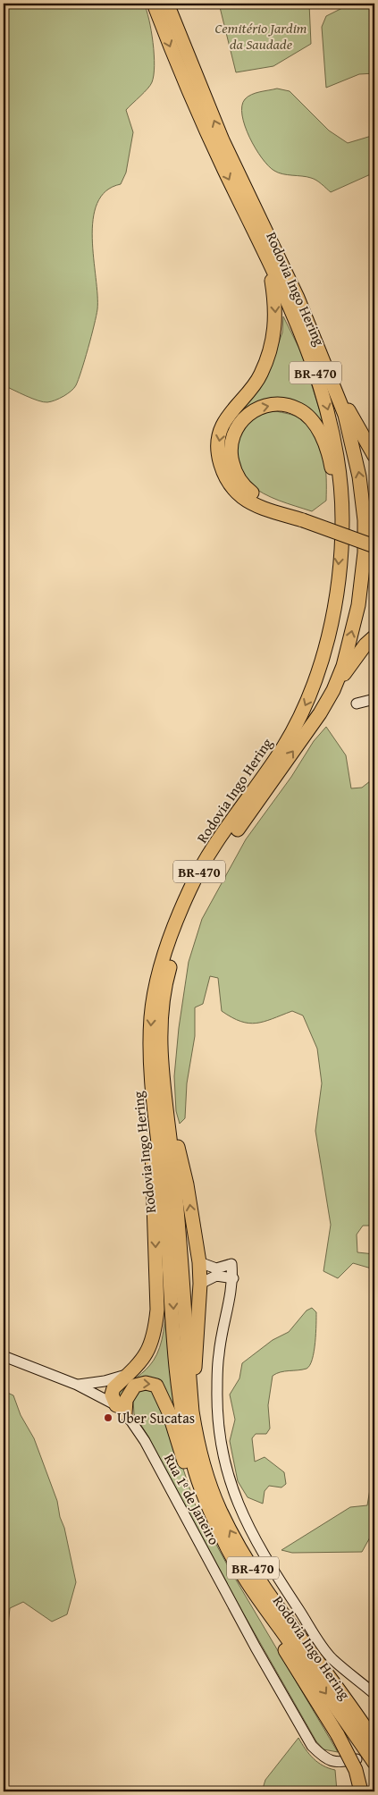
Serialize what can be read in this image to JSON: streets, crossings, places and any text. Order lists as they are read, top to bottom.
{
  "streets": {
    "highway": ["Rodovia Ingo Hering", "BR-470"],
    "street": ["Rua 1º de Janeiro"]
  },
  "parks": ["Cemitério Jardim da Saudade"],
  "places": ["Uber Sucatas"]
}
